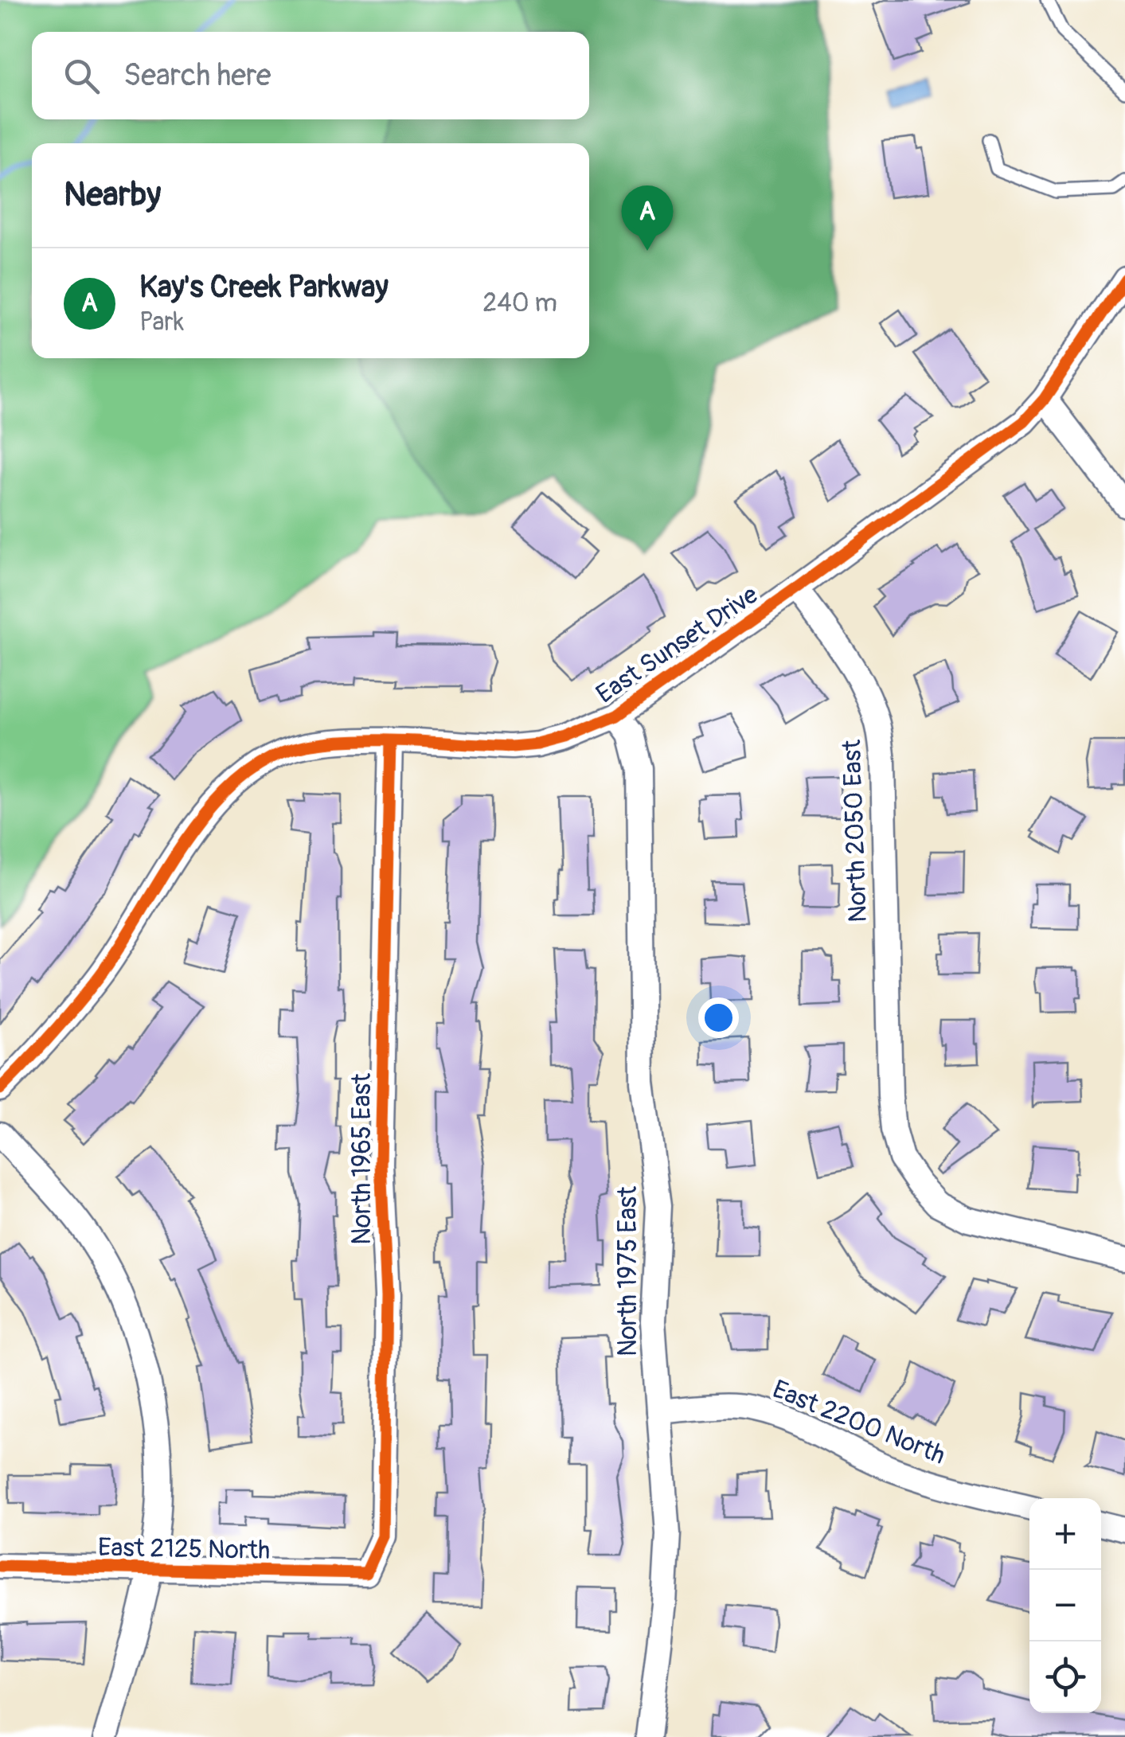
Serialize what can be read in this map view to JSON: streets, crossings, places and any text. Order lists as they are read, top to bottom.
{
  "streets": {
    "street": [
      "East Sunset Drive",
      "North 2050 East",
      "North 1965 East",
      "North 1975 East",
      "East 2200 North",
      "East 2125 North"
    ]
  },
  "crossings": [
    ["East Sunset Drive", "North 2050 East"],
    ["East Sunset Drive", "North 1965 East"],
    ["East Sunset Drive", "North 1975 East"],
    ["North 1965 East", "East 2125 North"],
    ["North 1975 East", "East 2200 North"]
  ],
  "page": {
    "search": "Search here",
    "heading": "Nearby",
    "pins": "A",
    "list": [
      {
        "mark": "A",
        "name": "Kay's Creek Parkway",
        "note": "Park",
        "value": "240 m"
      }
    ],
    "map_buttons": ["+", "−"]
  }
}
